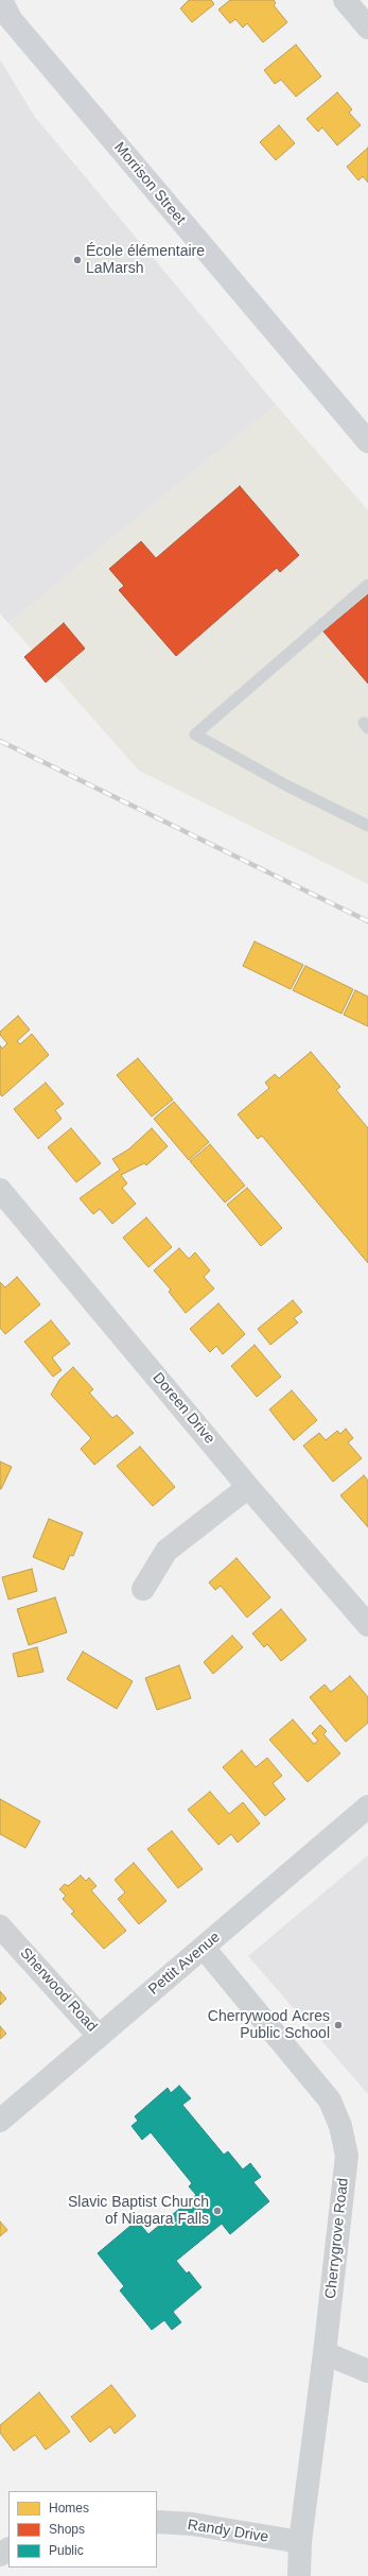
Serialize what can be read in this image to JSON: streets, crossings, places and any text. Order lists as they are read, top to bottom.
{
  "streets": {
    "street": [
      "Morrison Street",
      "Doreen Drive",
      "Pettit Avenue",
      "Sherwood Road",
      "Cherrygrove Road",
      "Randy Drive"
    ]
  },
  "crossings": [
    ["Pettit Avenue", "Sherwood Road"],
    ["Pettit Avenue", "Cherrygrove Road"],
    ["Cherrygrove Road", "Randy Drive"]
  ],
  "places": ["École élémentaire LaMarsh", "Cherrywood Acres Public School", "Slavic Baptist Church of Niagara Falls"],
  "legend": ["Homes", "Shops", "Public"]
}
